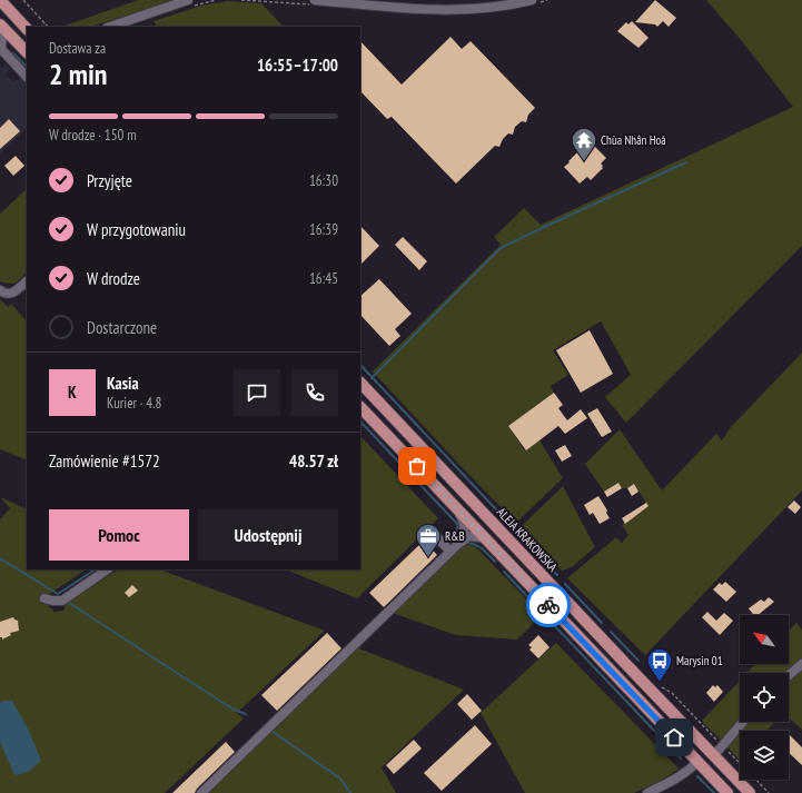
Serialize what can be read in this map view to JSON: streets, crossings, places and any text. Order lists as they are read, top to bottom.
{
  "streets": {
    "main road": ["ALEJA KRAKOWSKA"]
  },
  "places": {
    "temple": ["Chùa Nhân Hoà"],
    "office": ["R&B"],
    "bus stop": ["Marysin 01"]
  },
  "north": "top left",
  "page": {
    "heading": ["2 min", "Dostawa za", "16:55–17:00"],
    "panel": [
      "Kasia",
      "Kurier · 4.8",
      "Zamówienie #1572",
      "48.57 zł"
    ],
    "bar": "W drodze · 150 m",
    "list": [
      ["Przyjęte", "16:30"],
      ["W przygotowaniu", "16:39"],
      ["W drodze", "16:45"],
      "Dostarczone"
    ],
    "round": "K",
    "buttons": ["Pomoc", "Udostępnij"]
  }
}
